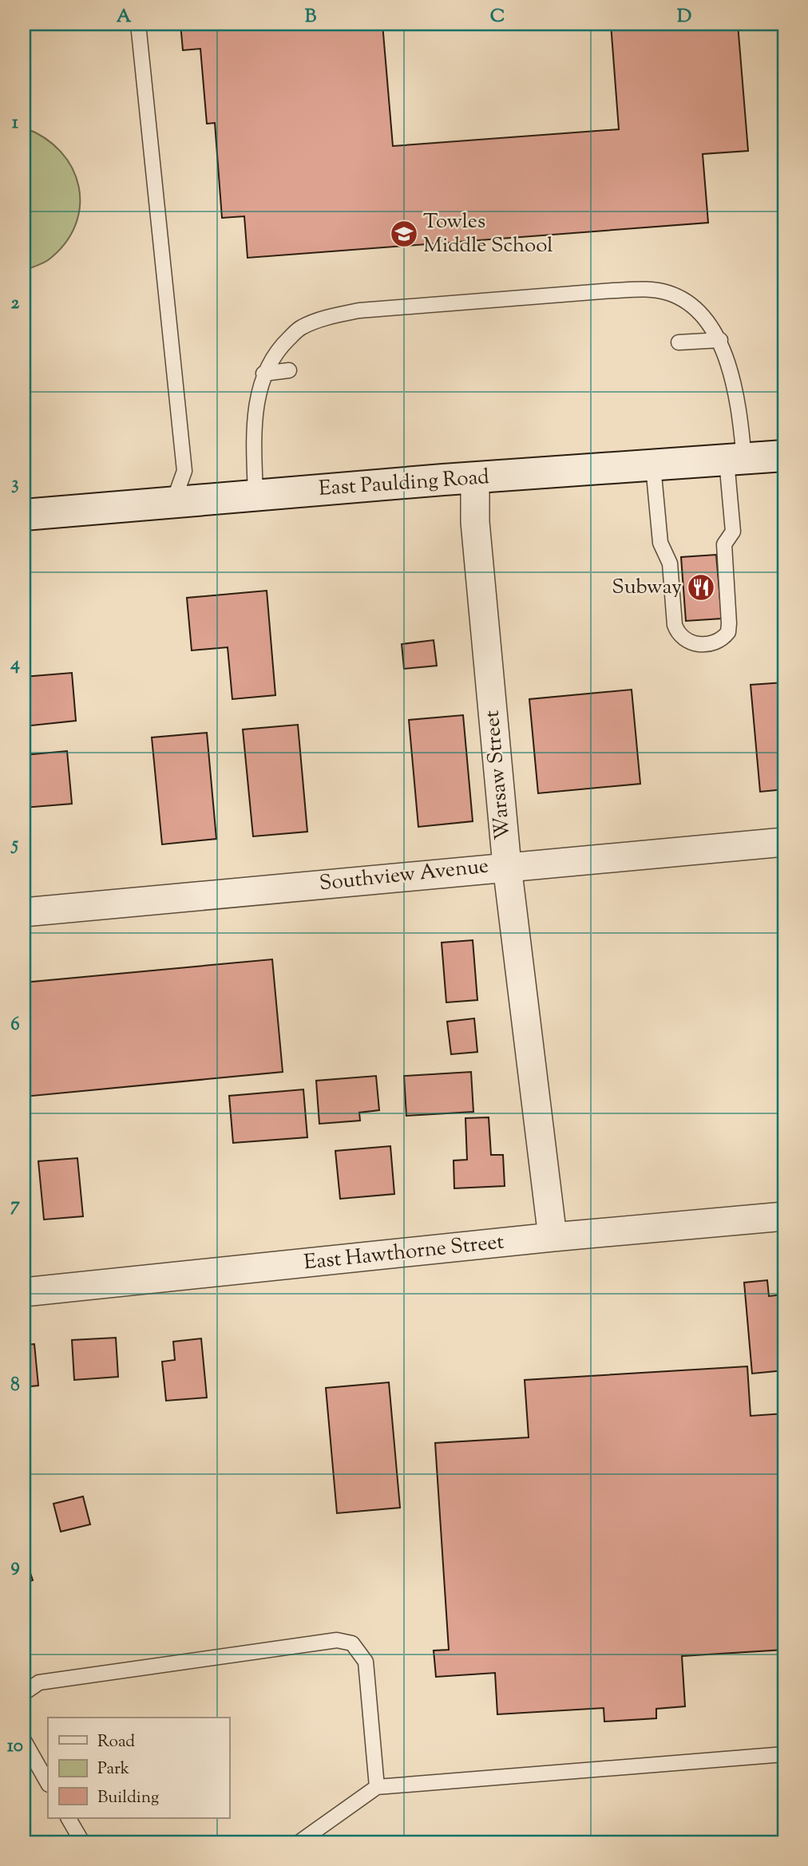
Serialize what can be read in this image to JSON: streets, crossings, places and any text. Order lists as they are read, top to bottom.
{
  "streets": {
    "main road": ["East Paulding Road"],
    "street": ["Warsaw Street", "Southview Avenue", "East Hawthorne Street"]
  },
  "crossings": [
    ["East Paulding Road", "Warsaw Street"],
    ["Warsaw Street", "Southview Avenue"],
    ["Warsaw Street", "East Hawthorne Street"]
  ],
  "places": {
    "school or university": ["Towles Middle School"],
    "restaurant": ["Subway"]
  },
  "legend": ["Road", "Park", "Building"],
  "grid": {
    "columns": [
      "A",
      "B",
      "C",
      "D"
    ],
    "rows": [
      "1",
      "2",
      "3",
      "4",
      "5",
      "6",
      "7",
      "8",
      "9",
      "10"
    ]
  }
}
